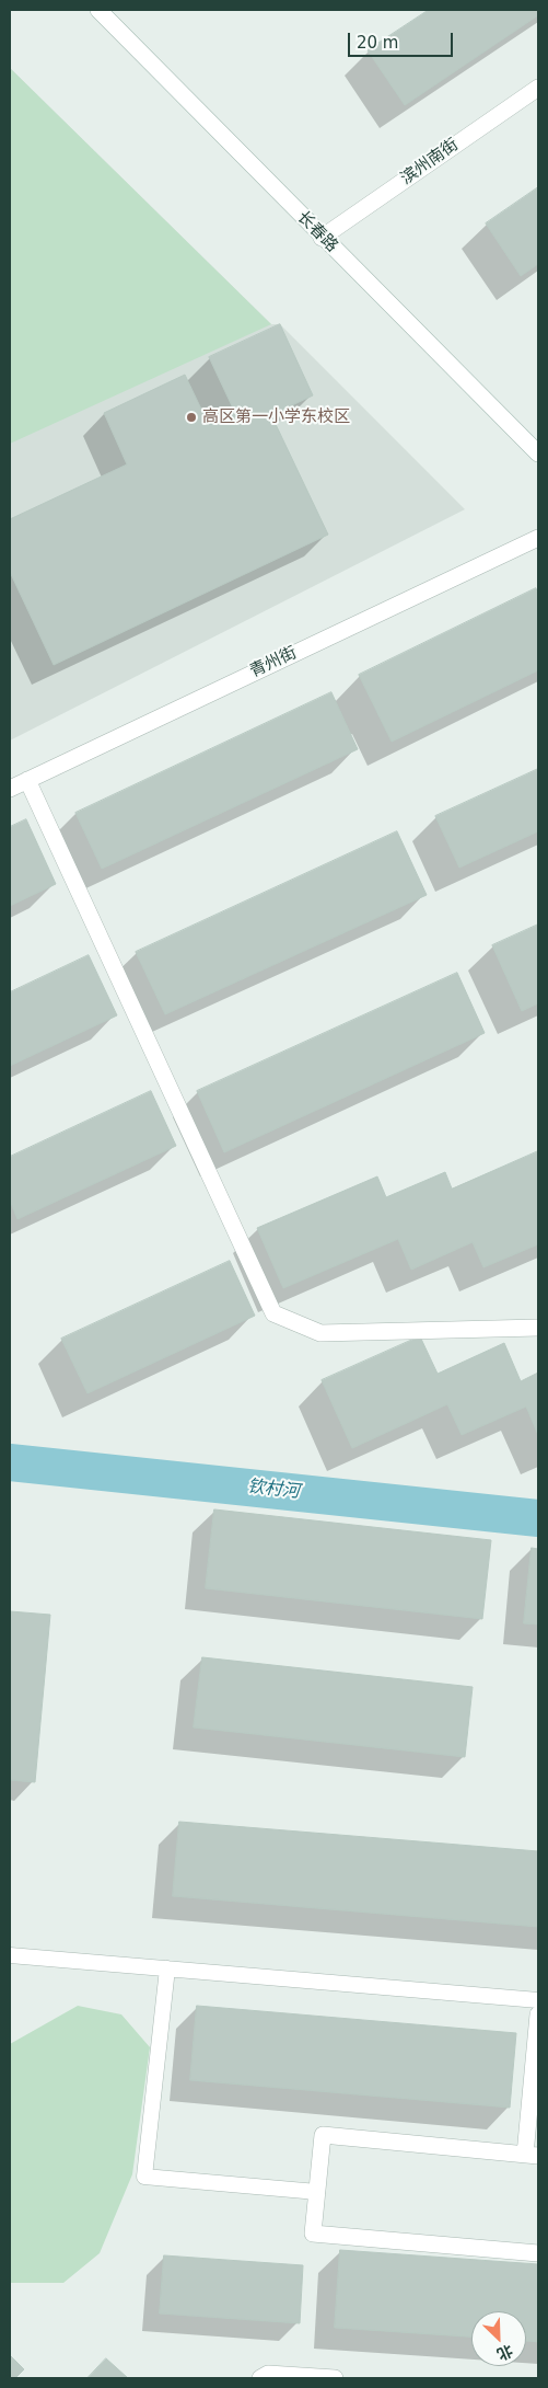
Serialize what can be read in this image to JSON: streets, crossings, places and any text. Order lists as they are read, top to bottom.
{
  "streets": {
    "street": ["滨州南街", "长春路", "青州街"]
  },
  "crossings": [
    ["滨州南街", "长春路"]
  ],
  "water": ["钦村河"],
  "places": ["高区第一小学东校区"],
  "scale_bar": "20 m",
  "north": "bottom right"
}
